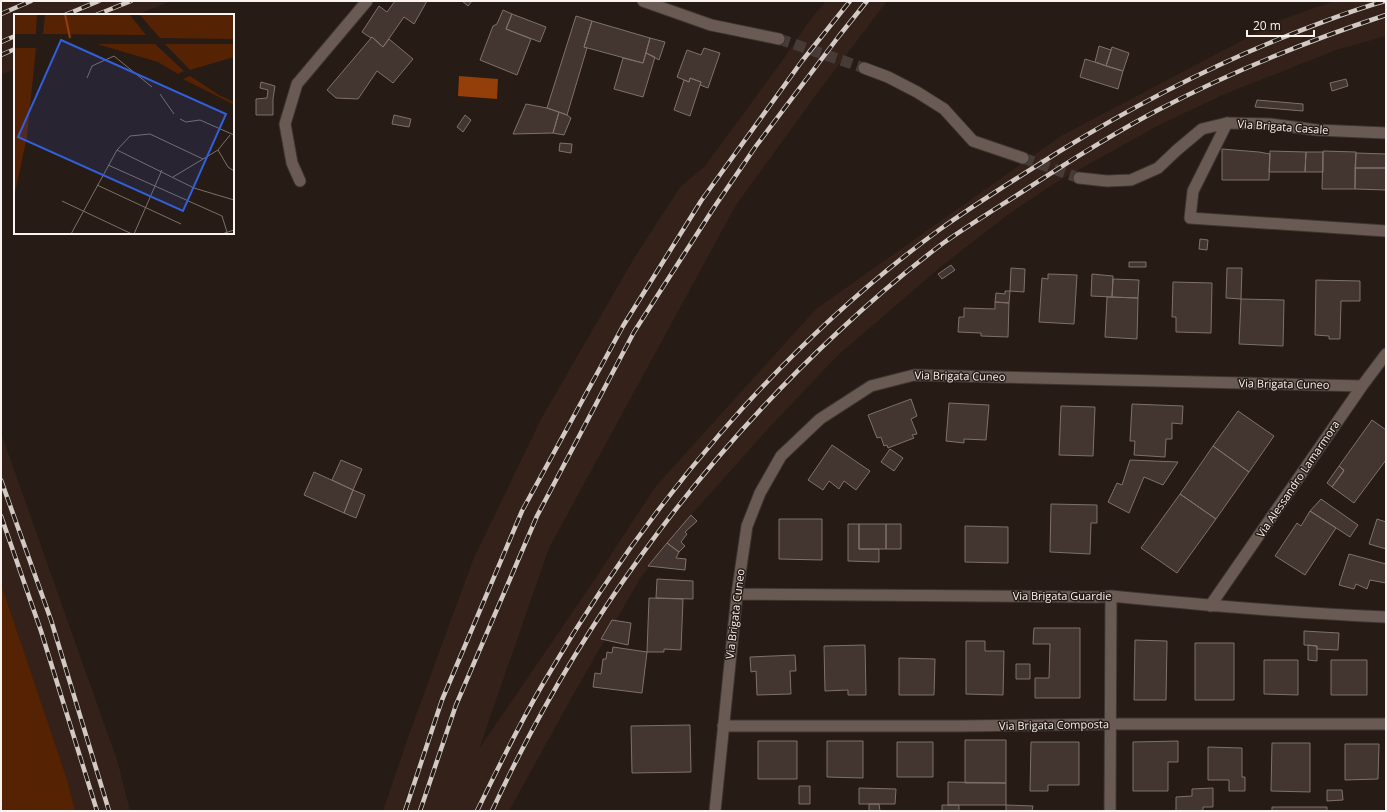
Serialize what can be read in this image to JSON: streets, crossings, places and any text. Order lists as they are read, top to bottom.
{
  "streets": {
    "street": [
      "Via Brigata Casale",
      "Via Brigata Cuneo",
      "Via Alessandro Lamarmora",
      "Via Brigata Guardie",
      "Via Brigata Composta"
    ]
  },
  "crossings": [
    ["Via Brigata Cuneo", "Via Alessandro Lamarmora"],
    ["Via Brigata Cuneo", "Via Brigata Guardie"],
    ["Via Brigata Cuneo", "Via Brigata Composta"],
    ["Via Alessandro Lamarmora", "Via Brigata Guardie"]
  ],
  "scale_bar": "20 m"
}
